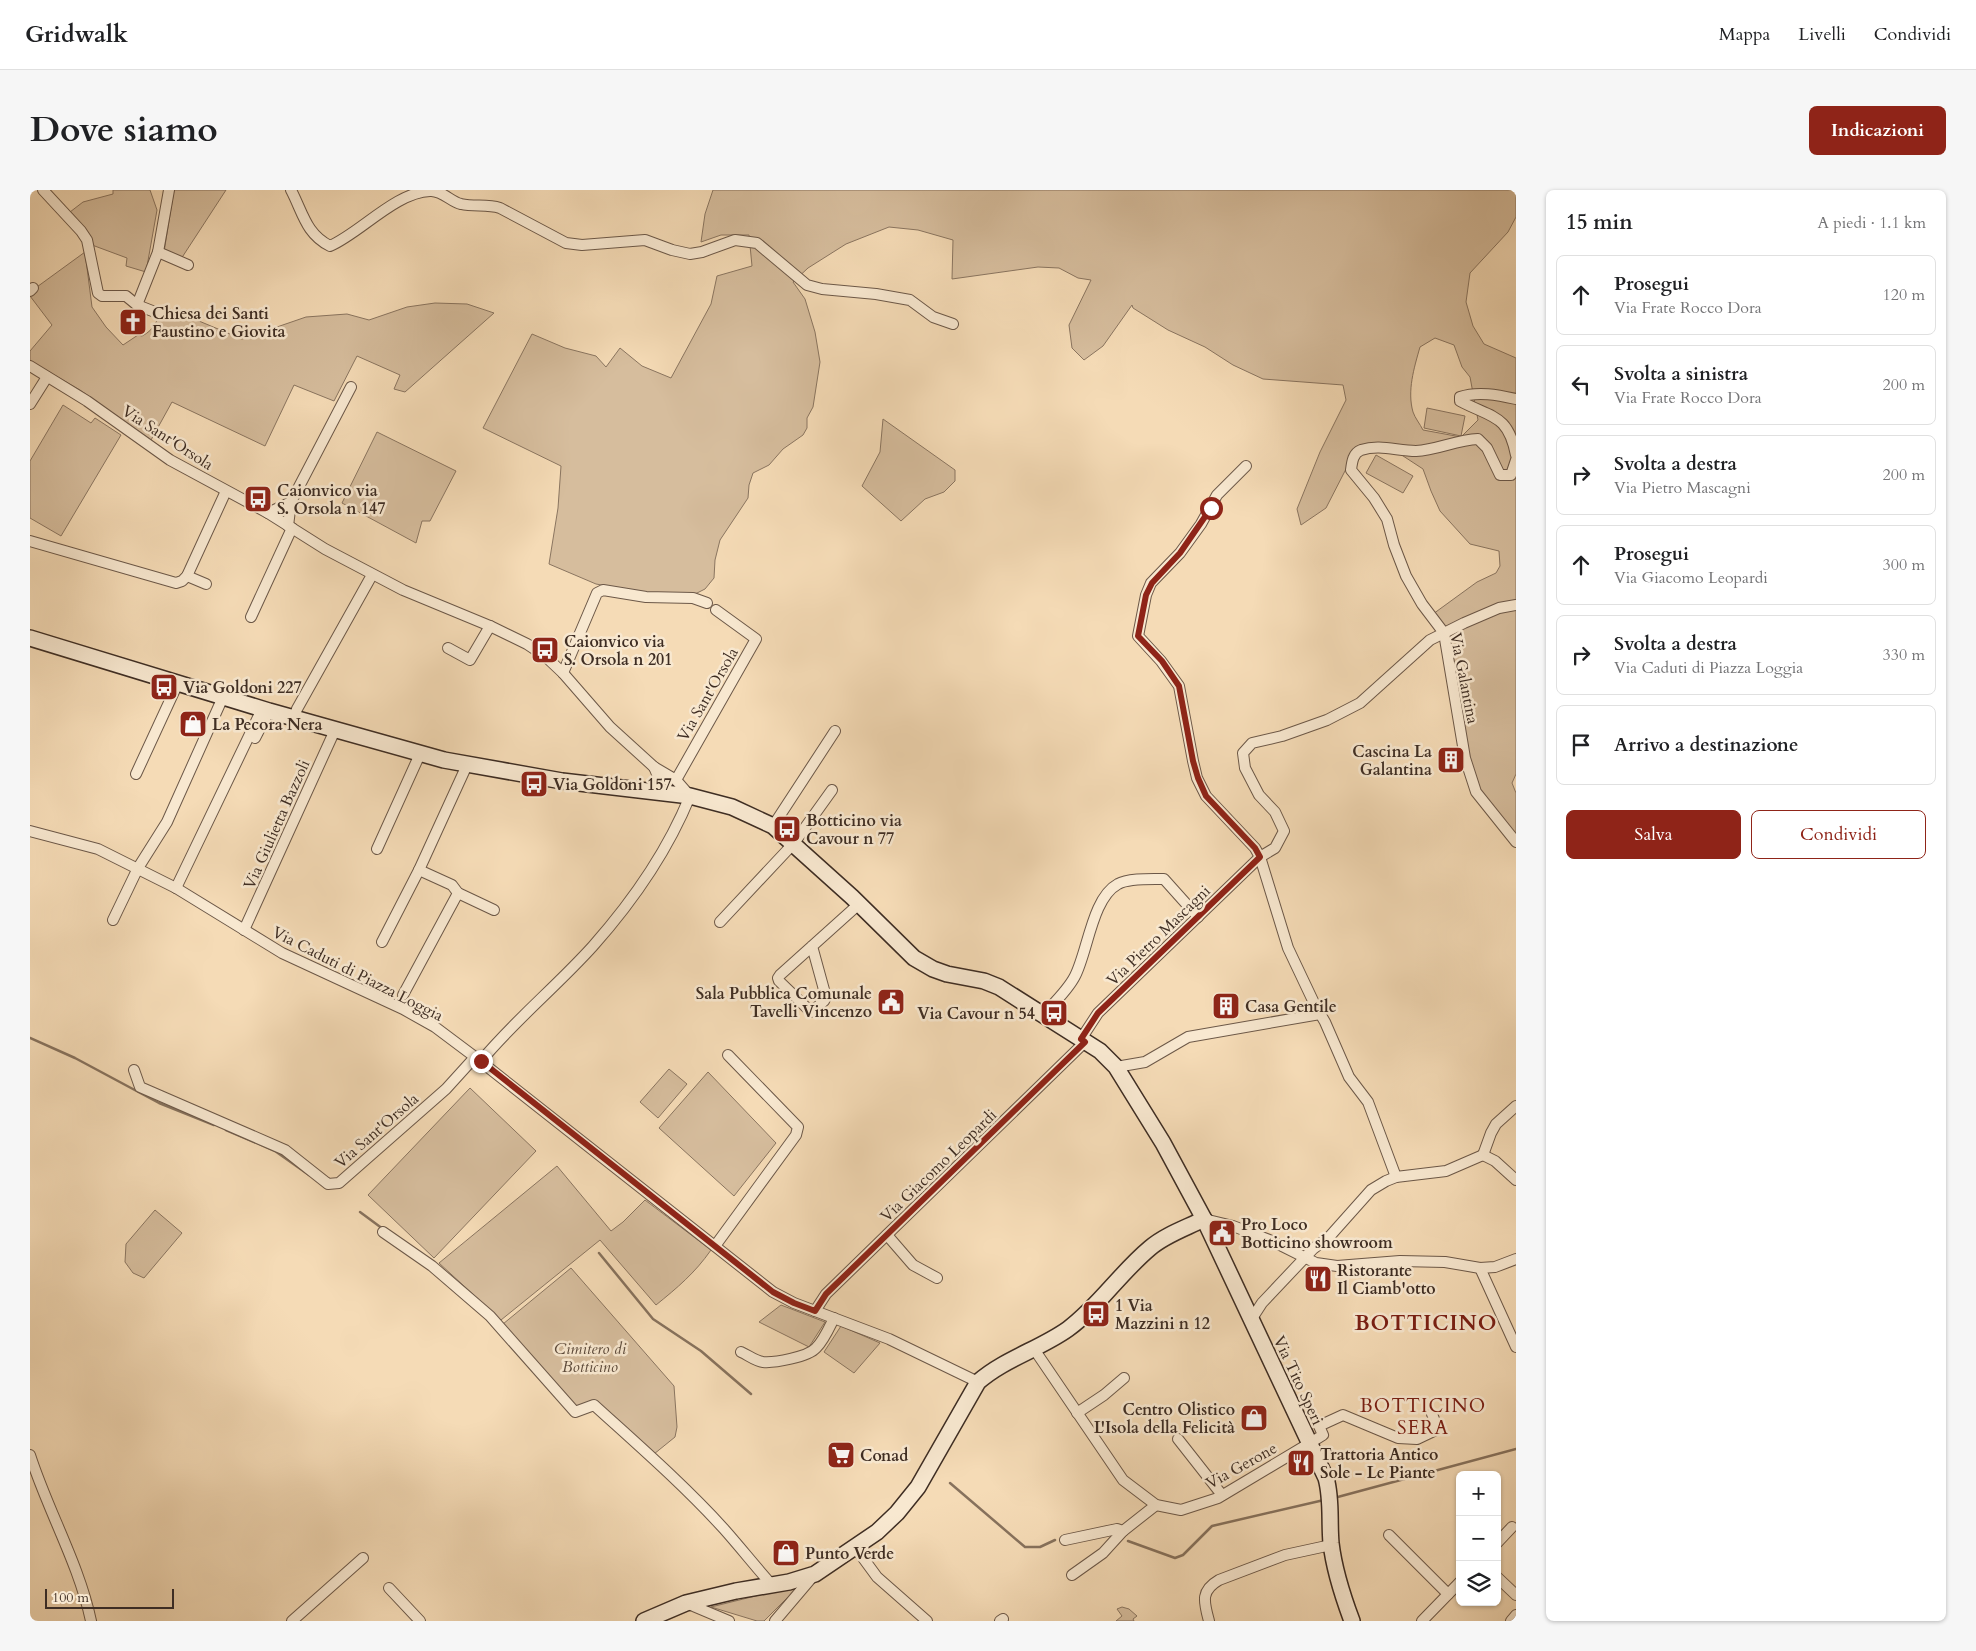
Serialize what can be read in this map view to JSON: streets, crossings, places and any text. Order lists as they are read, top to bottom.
{
  "streets": {
    "street": [
      "Via Sant'Orsola",
      "Via Galantina",
      "Via Giulietta Bazzoli",
      "Via Pietro Mascagni",
      "Via Caduti di Piazza Loggia",
      "Via Giacomo Leopardi",
      "Via Tito Speri",
      "Via Gerone"
    ]
  },
  "crossings": [
    ["Via Sant'Orsola", "Via Caduti di Piazza Loggia"],
    ["Via Sant'Orsola", "Via Tito Speri"],
    ["Via Galantina", "Via Pietro Mascagni"],
    ["Via Giulietta Bazzoli", "Via Caduti di Piazza Loggia"],
    ["Via Giulietta Bazzoli", "Via Tito Speri"],
    ["Via Pietro Mascagni", "Via Giacomo Leopardi"],
    ["Via Pietro Mascagni", "Via Tito Speri"],
    ["Via Caduti di Piazza Loggia", "Via Giacomo Leopardi"],
    ["Via Giacomo Leopardi", "Via Tito Speri"],
    ["Via Tito Speri", "Via Gerone"]
  ],
  "districts": ["BOTTICINO", "BOTTICINO SERA"],
  "parks": ["Cimitero di Botticino"],
  "places": {
    "church": ["Chiesa dei Santi Faustino e Giovita"],
    "bus stop": [
      "Caionvico via S. Orsola n 147",
      "Caionvico via S. Orsola n 201",
      "Via Goldoni 227",
      "Via Goldoni 157",
      "Botticino via Cavour n 77",
      "Via Cavour n 54",
      "1 Via Mazzini n 12"
    ],
    "shop": ["La Pecora Nera", "Centro Olistico L'Isola della Felicità", "Punto Verde"],
    "building": ["Cascina La Galantina", "Casa Gentile"],
    "public building": ["Sala Pubblica Comunale Tavelli Vincenzo", "Pro Loco Botticino showroom"],
    "restaurant": ["Ristorante Il Ciamb'otto", "Trattoria Antico Sole - Le Piante"],
    "supermarket": ["Conad"]
  },
  "scale_bar": "100 m",
  "page": {
    "header": "Gridwalk",
    "nav": ["Mappa", "Livelli", "Condividi"],
    "title": "Dove siamo",
    "buttons": [
      "Indicazioni",
      ["Salva", "Condividi"]
    ],
    "heading": ["15 min", "A piedi · 1.1 km"],
    "list": [
      ["Prosegui", "Via Frate Rocco Dora", "120 m"],
      ["Svolta a sinistra", "Via Frate Rocco Dora", "200 m"],
      ["Svolta a destra", "Via Pietro Mascagni", "200 m"],
      ["Prosegui", "Via Giacomo Leopardi", "300 m"],
      ["Svolta a destra", "Via Caduti di Piazza Loggia", "330 m"],
      "Arrivo a destinazione"
    ],
    "map_buttons": ["+", "−"],
    "scale": "100 m"
  }
}
